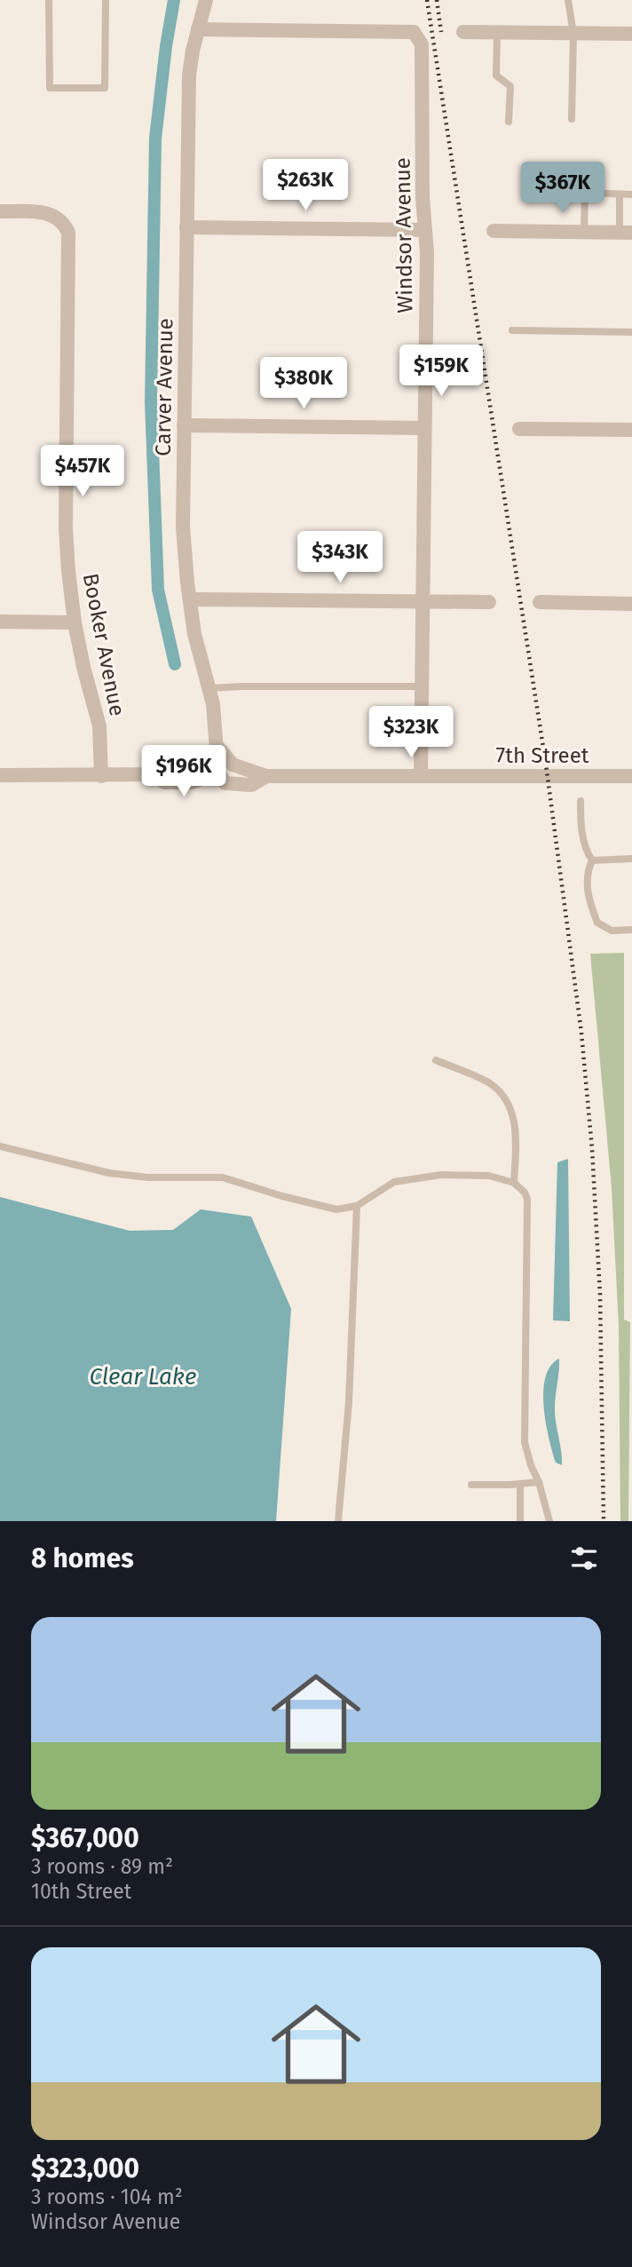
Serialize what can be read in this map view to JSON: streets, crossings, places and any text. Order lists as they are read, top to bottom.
{
  "streets": {
    "street": [
      "Windsor Avenue",
      "Carver Avenue",
      "Booker Avenue",
      "7th Street"
    ]
  },
  "crossings": [
    ["Windsor Avenue", "Carver Avenue"],
    ["Windsor Avenue", "7th Street"],
    ["Carver Avenue", "7th Street"]
  ],
  "water": ["Clear Lake"],
  "page": {
    "price": [
      "$263K",
      "$367K",
      "$159K",
      "$380K",
      "$457K",
      "$343K",
      "$323K",
      "$196K"
    ],
    "heading": "8 homes",
    "list": [
      {
        "name": "$367,000",
        "note": "3 rooms · 89 m² · 10th Street"
      },
      {
        "name": "$323,000",
        "note": "3 rooms · 104 m² · Windsor Avenue"
      }
    ]
  }
}
